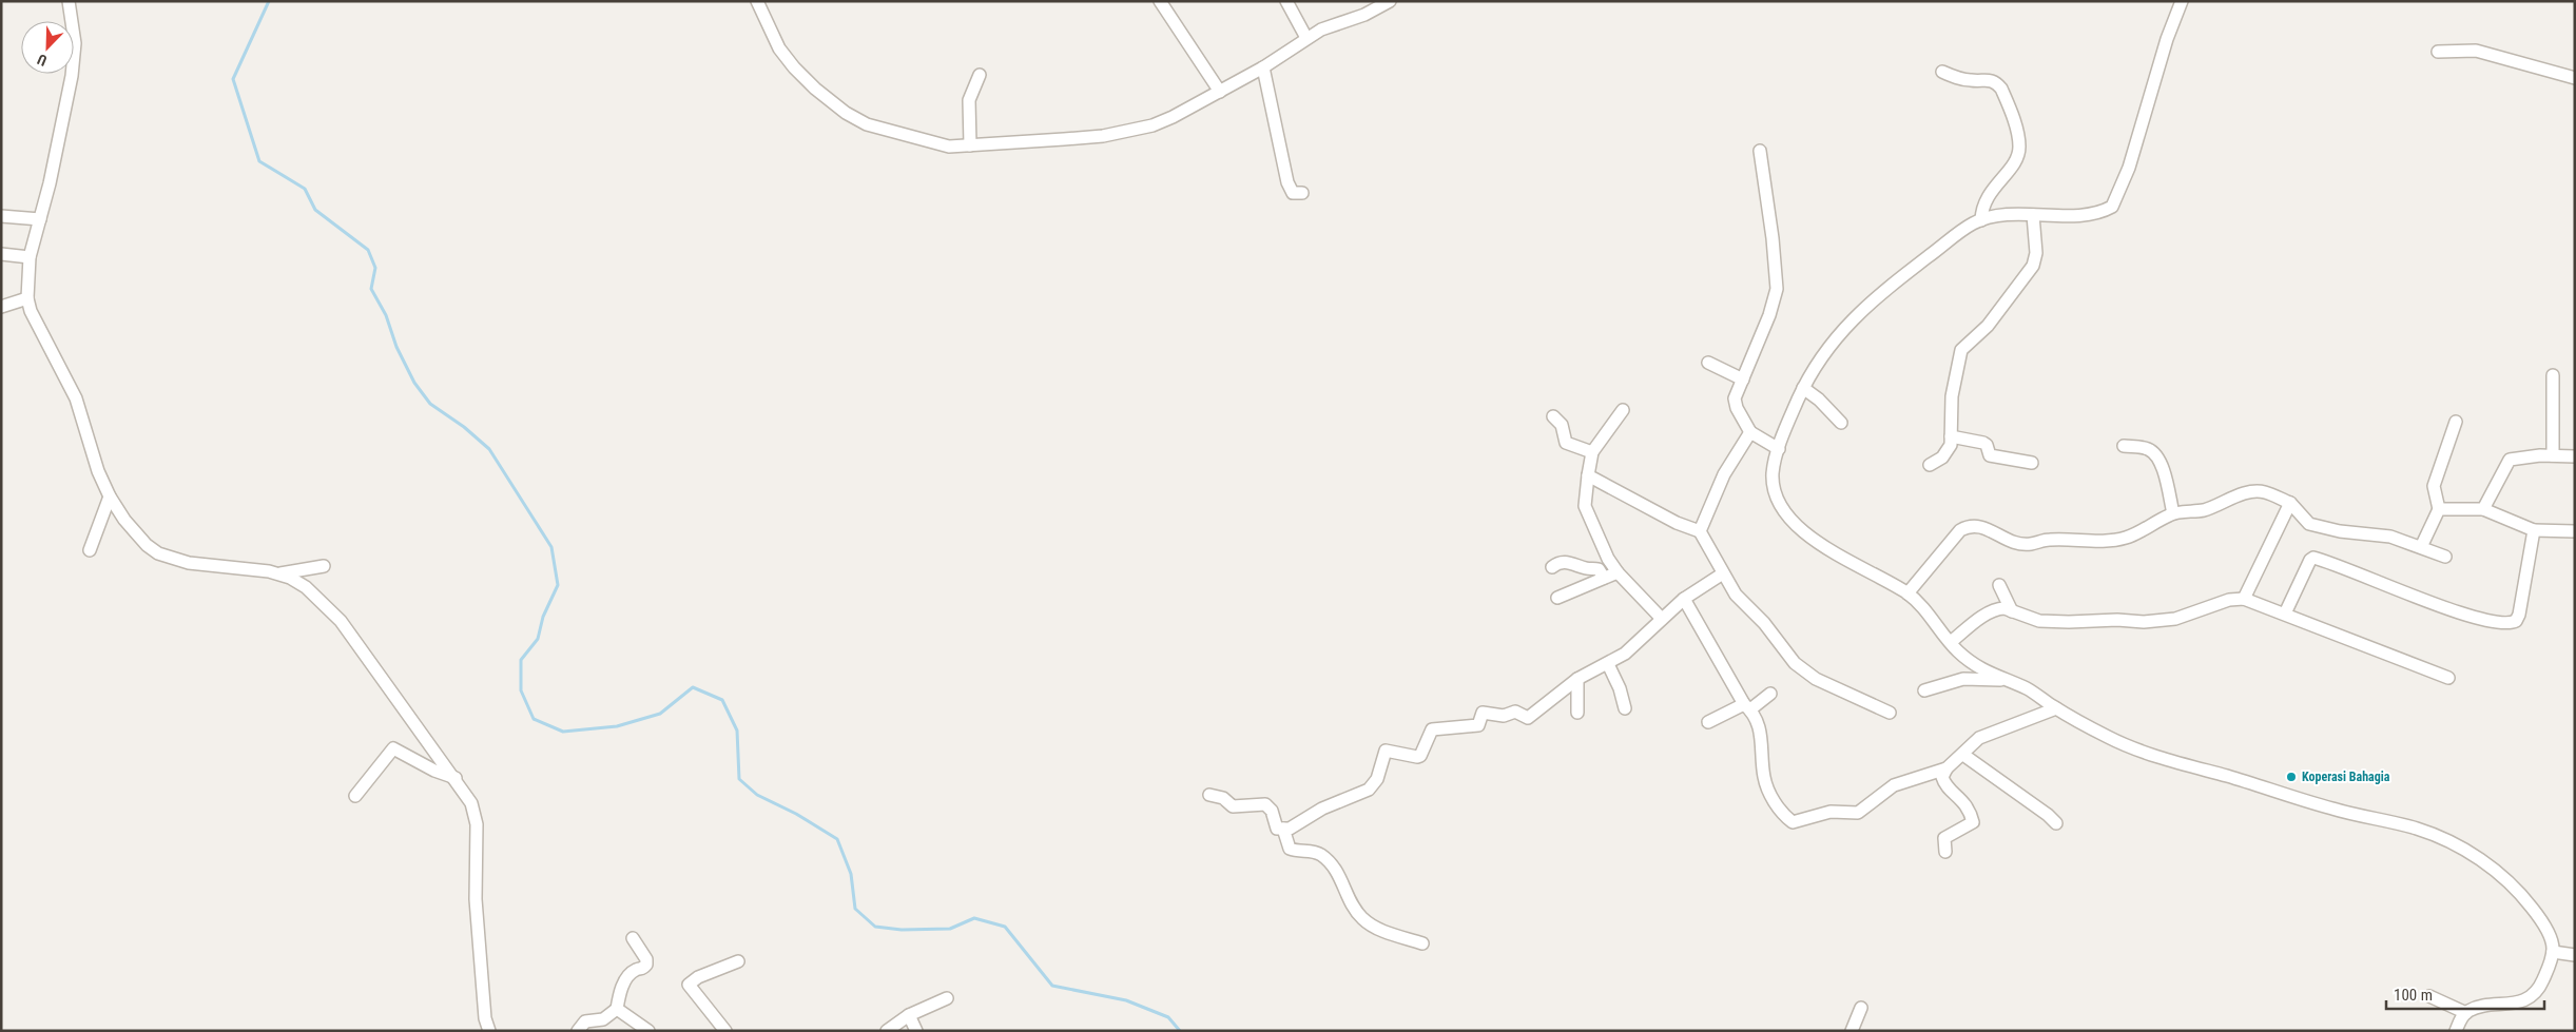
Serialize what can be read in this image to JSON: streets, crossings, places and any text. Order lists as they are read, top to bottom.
{
  "places": ["Koperasi Bahagia"],
  "scale_bar": "100 m",
  "north": "bottom left"
}
